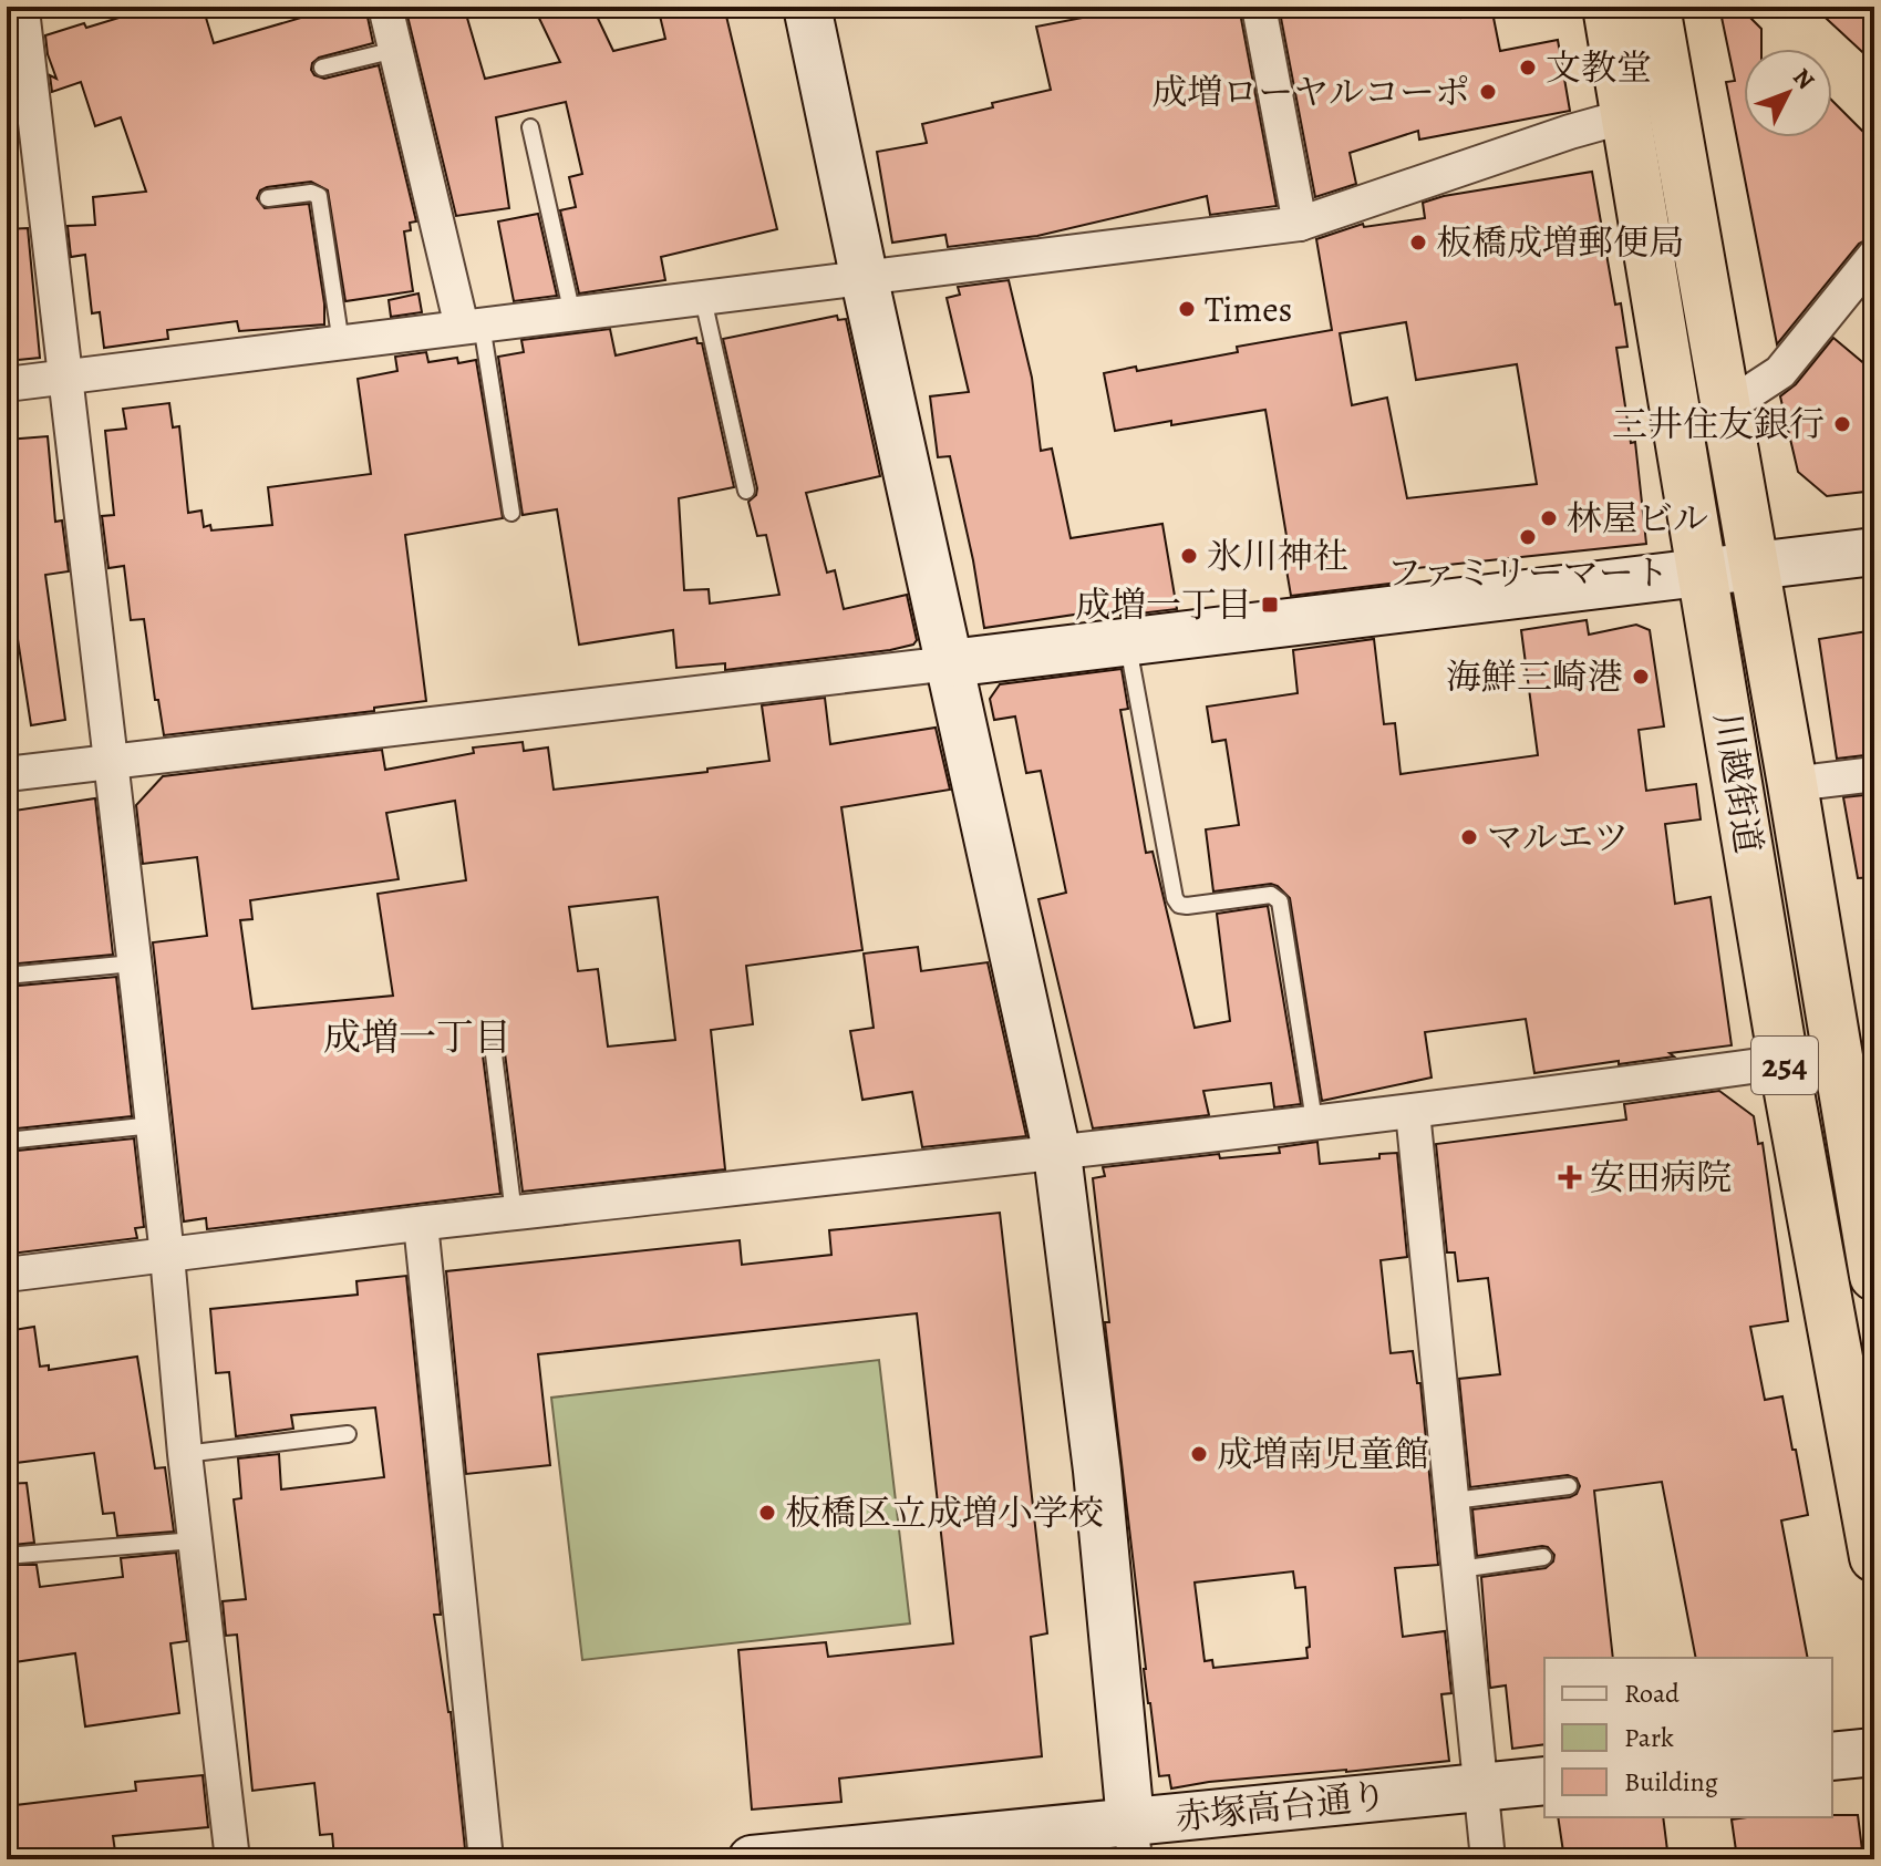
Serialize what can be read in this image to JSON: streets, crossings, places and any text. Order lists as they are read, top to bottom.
{
  "streets": {
    "highway": ["川越街道", "254"],
    "street": ["赤塚高台通り"]
  },
  "districts": ["成増一丁目"],
  "places": {
    "other": [
      "文教堂",
      "成増ローヤルコーポ",
      "板橋成増郵便局",
      "Times",
      "三井住友銀行",
      "林屋ビル",
      "ファミリーマート",
      "氷川神社",
      "海鮮三崎港",
      "マルエツ",
      "成増南児童館",
      "板橋区立成増小学校"
    ],
    "transit": ["成増一丁目"],
    "health": ["安田病院"]
  },
  "legend": ["Road", "Park", "Building"],
  "north": "top right"
}
